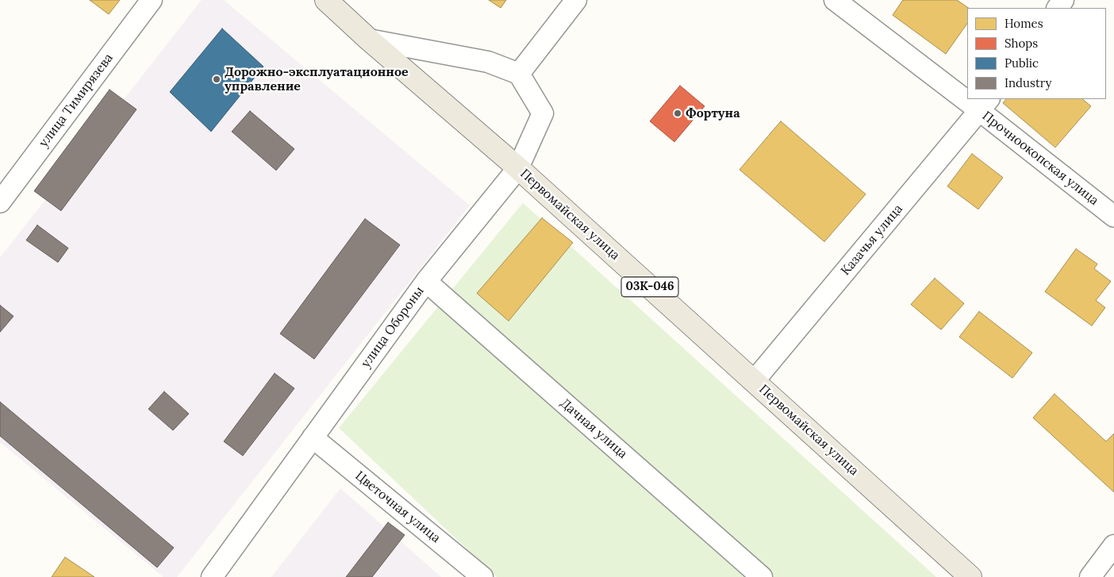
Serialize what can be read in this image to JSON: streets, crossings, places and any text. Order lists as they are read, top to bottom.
{
  "streets": {
    "main road": ["Первомайская улица", "03К-046"],
    "street": [
      "улица Тимирязева",
      "Прочноокопская улица",
      "Казачья улица",
      "улица Обороны",
      "Дачная улица",
      "Цветочная улица"
    ]
  },
  "crossings": [
    ["Прочноокопская улица", "Казачья улица"],
    ["Первомайская улица", "Казачья улица"],
    ["Первомайская улица", "улица Обороны"],
    ["улица Обороны", "Дачная улица"],
    ["улица Обороны", "Цветочная улица"]
  ],
  "places": ["Дорожно-эксплуатационное управление", "Фортуна"],
  "legend": [
    "Homes",
    "Shops",
    "Public",
    "Industry"
  ]
}
